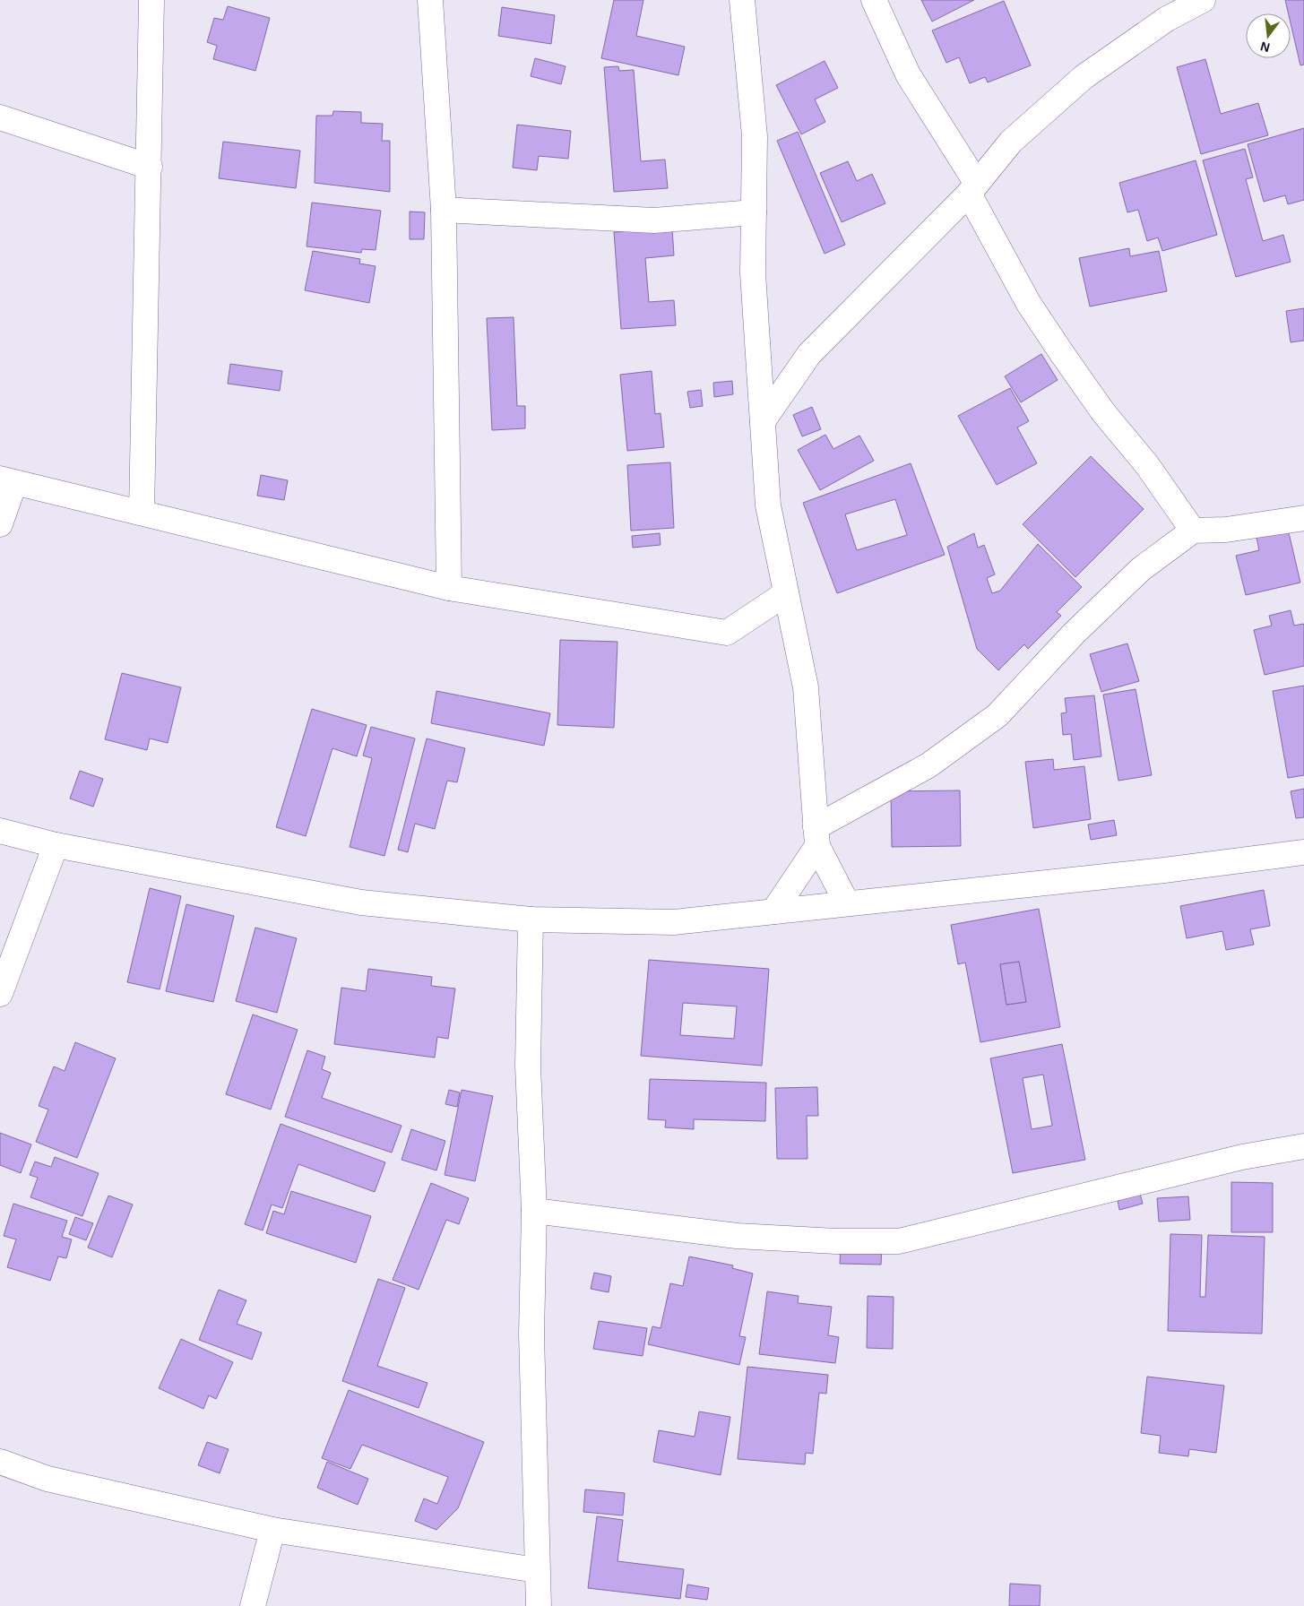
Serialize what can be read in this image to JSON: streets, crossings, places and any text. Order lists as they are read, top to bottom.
{
  "north": "bottom"
}
